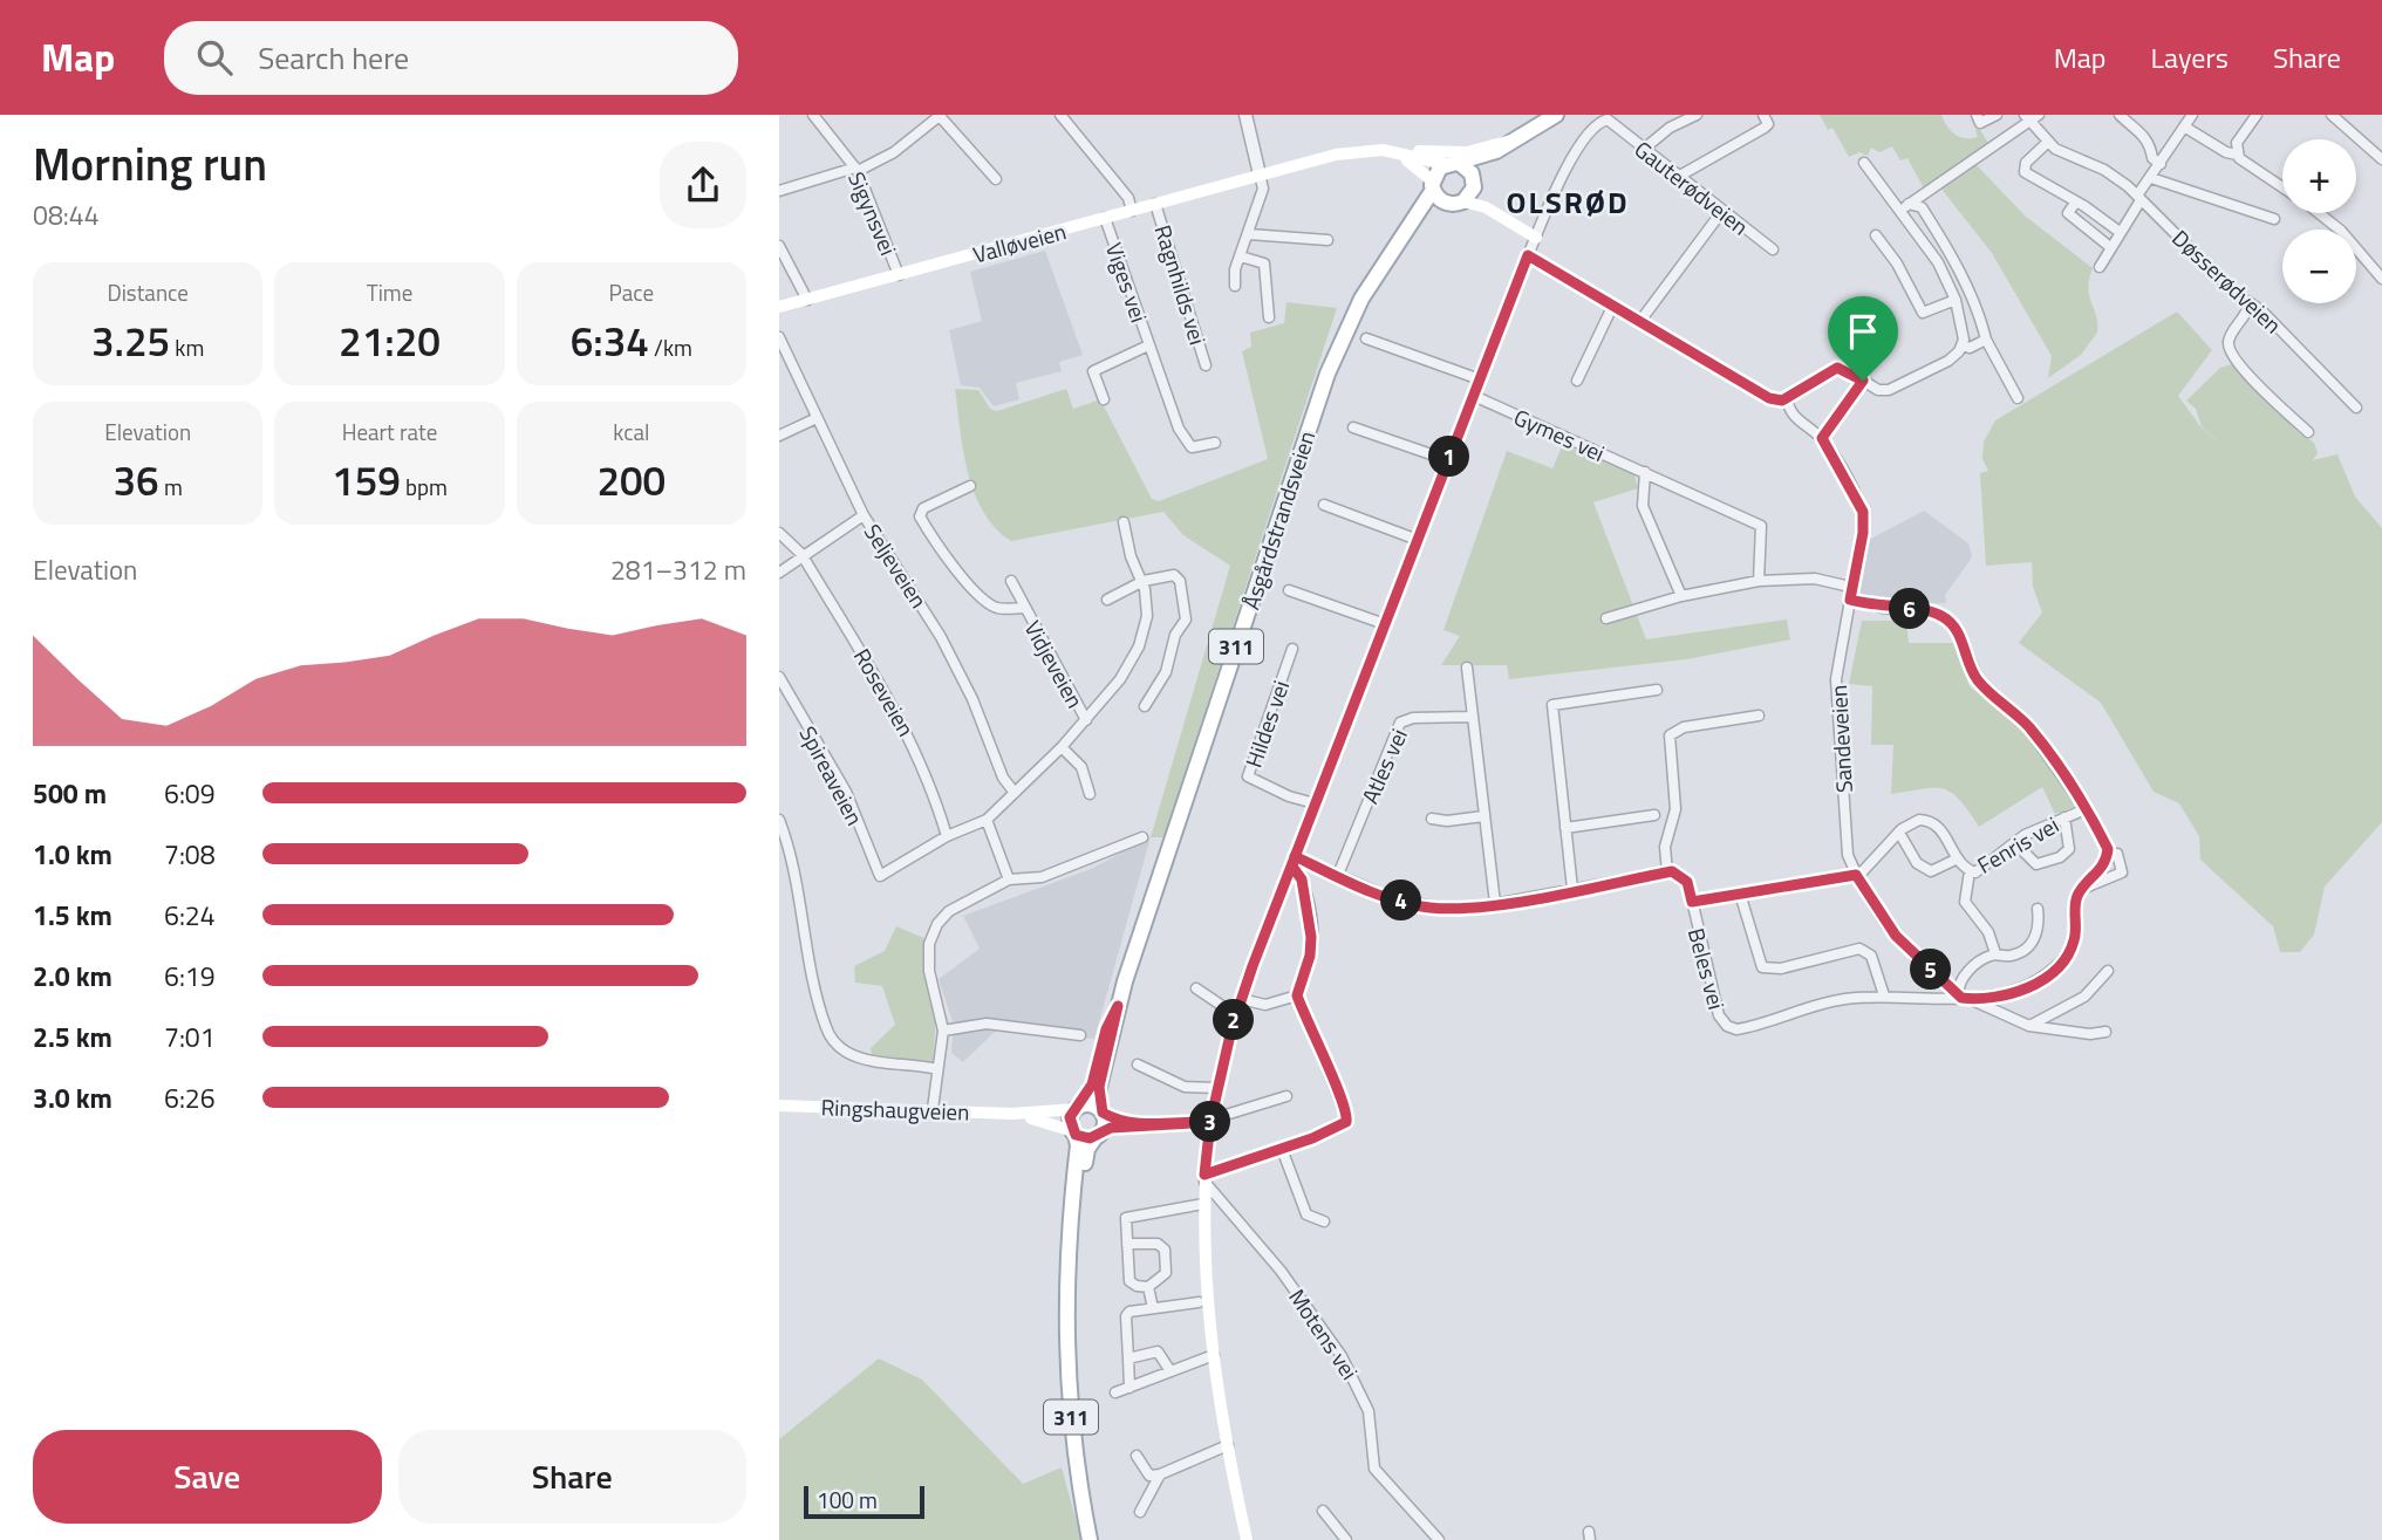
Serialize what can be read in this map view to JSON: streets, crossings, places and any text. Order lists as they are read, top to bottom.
{
  "streets": {
    "main road": [
      "Gauterødveien",
      "Valløveien",
      "Åsgårdstrandsveien",
      "311",
      "Ringshaugveien"
    ],
    "street": [
      "Sigynsvei",
      "Døsserødveien",
      "Viges vei",
      "Ragnhilds vei",
      "Gymes vei",
      "Seljeveien",
      "Vidjeveien",
      "Roseveien",
      "Hildes vei",
      "Sandeveien",
      "Atles vei",
      "Spireaveien",
      "Fenris vei",
      "Beles vei",
      "Motens vei"
    ]
  },
  "crossings": [
    ["Gauterødveien", "Gymes vei"],
    ["Gauterødveien", "Hildes vei"],
    ["Gauterødveien", "Motens vei"],
    ["Sigynsvei", "Valløveien"],
    ["Valløveien", "Viges vei"],
    ["Valløveien", "Ragnhilds vei"],
    ["Valløveien", "Åsgårdstrandsveien"],
    ["Valløveien", "311"],
    ["Åsgårdstrandsveien", "311"],
    ["Åsgårdstrandsveien", "Ringshaugveien"],
    ["Seljeveien", "Vidjeveien"],
    ["Vidjeveien", "Roseveien"],
    ["Vidjeveien", "Spireaveien"],
    ["Sandeveien", "Beles vei"]
  ],
  "districts": ["OLSRØD"],
  "scale_bar": "100 m",
  "page": {
    "header": "Map",
    "search": "Search here",
    "nav": ["Map", "Layers", "Share"],
    "heading": ["Morning run", "08:44"],
    "map_buttons": ["+", "−"],
    "stats": [
      ["Distance", "3.25 km"],
      ["Time", "21:20"],
      ["Pace", "6:34 /km"],
      ["Elevation", "36 m"],
      ["Heart rate", "159 bpm"],
      ["kcal", "200"]
    ],
    "pins": [
      "1",
      "6",
      "4",
      "5",
      "2",
      "3"
    ],
    "chart": ["Elevation", "281–312 m"],
    "list": [
      {
        "name": "500 m",
        "note": "6:09"
      },
      {
        "name": "1.0 km",
        "note": "7:08"
      },
      {
        "name": "1.5 km",
        "note": "6:24"
      },
      {
        "name": "2.0 km",
        "note": "6:19"
      },
      {
        "name": "2.5 km",
        "note": "7:01"
      },
      {
        "name": "3.0 km",
        "note": "6:26"
      }
    ],
    "buttons": ["Save", "Share"],
    "scale": "100 m"
  }
}
